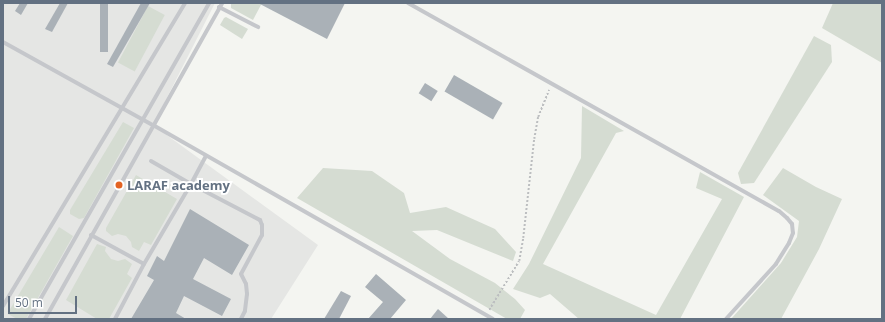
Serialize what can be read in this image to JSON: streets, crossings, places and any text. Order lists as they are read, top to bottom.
{
  "places": ["LARAF academy"],
  "scale_bar": "50 m"
}
